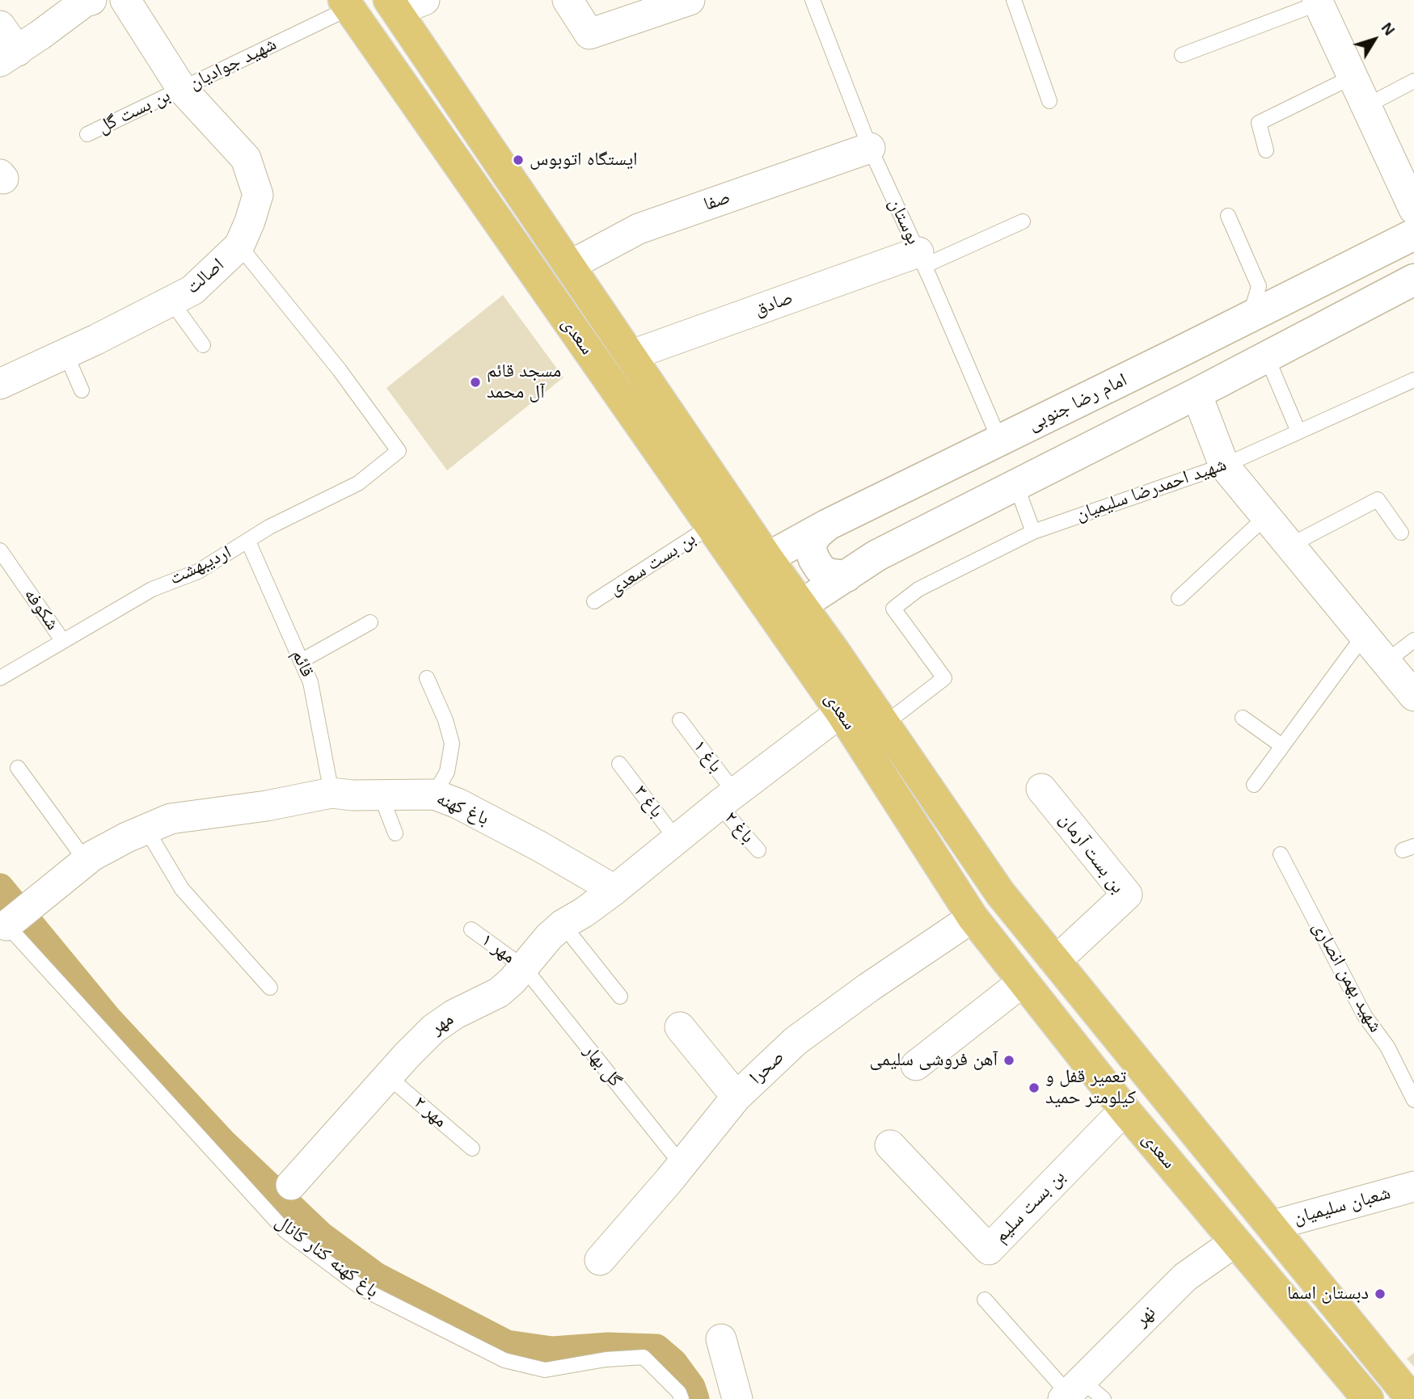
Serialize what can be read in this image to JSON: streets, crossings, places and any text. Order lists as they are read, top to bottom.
{
  "streets": {
    "main road": ["سعدی"],
    "street": [
      "شهید جوادیان",
      "صفا",
      "اصالت",
      "صادق",
      "امام رضا جنوبی",
      "باغ کهنه",
      "بن بست آرمان",
      "مهر",
      "صحرا",
      "شعبان سلیمیان",
      "بن بست سلیم",
      "نهر"
    ],
    "lane": [
      "بن بست گل",
      "بوستان",
      "شهید احمدرضا سلیمیان",
      "بن بست سعدی",
      "اردیبهشت",
      "شکوفه",
      "قائم",
      "باغ ۱",
      "باغ ۳",
      "باغ ۲",
      "مهر ۱",
      "شهید بهمن انصاری",
      "گل بهار",
      "مهر ۲",
      "باغ کهنه کنار کانال"
    ]
  },
  "crossings": [
    ["شهید جوادیان", "بن بست گل"],
    ["شهید جوادیان", "اصالت"],
    ["شهید جوادیان", "سعدی"],
    ["بن بست گل", "اصالت"],
    ["صفا", "بوستان"],
    ["صفا", "سعدی"],
    ["بوستان", "صادق"],
    ["بوستان", "امام رضا جنوبی"],
    ["اصالت", "اردیبهشت"],
    ["صادق", "سعدی"],
    ["سعدی", "امام رضا جنوبی"],
    ["سعدی", "شهید احمدرضا سلیمیان"],
    ["سعدی", "بن بست سعدی"],
    ["سعدی", "بن بست آرمان"],
    ["سعدی", "صحرا"],
    ["سعدی", "شعبان سلیمیان"],
    ["سعدی", "بن بست سلیم"],
    ["سعدی", "نهر"],
    ["اردیبهشت", "شکوفه"],
    ["اردیبهشت", "قائم"],
    ["قائم", "باغ کهنه"],
    ["باغ ۱", "باغ ۲"],
    ["باغ کهنه", "مهر"],
    ["باغ کهنه", "باغ کهنه کنار کانال"],
    ["مهر ۱", "مهر"],
    ["مهر ۱", "گل بهار"],
    ["مهر", "گل بهار"],
    ["مهر", "مهر ۲"],
    ["گل بهار", "صحرا"]
  ],
  "places": [
    "ایستگاه اتوبوس",
    "مسجد قائم آل محمد",
    "آهن فروشی سلیمی",
    "تعمیر قفل و کیلومتر حمید",
    "دبستان اسما"
  ],
  "north": "top right"
}
